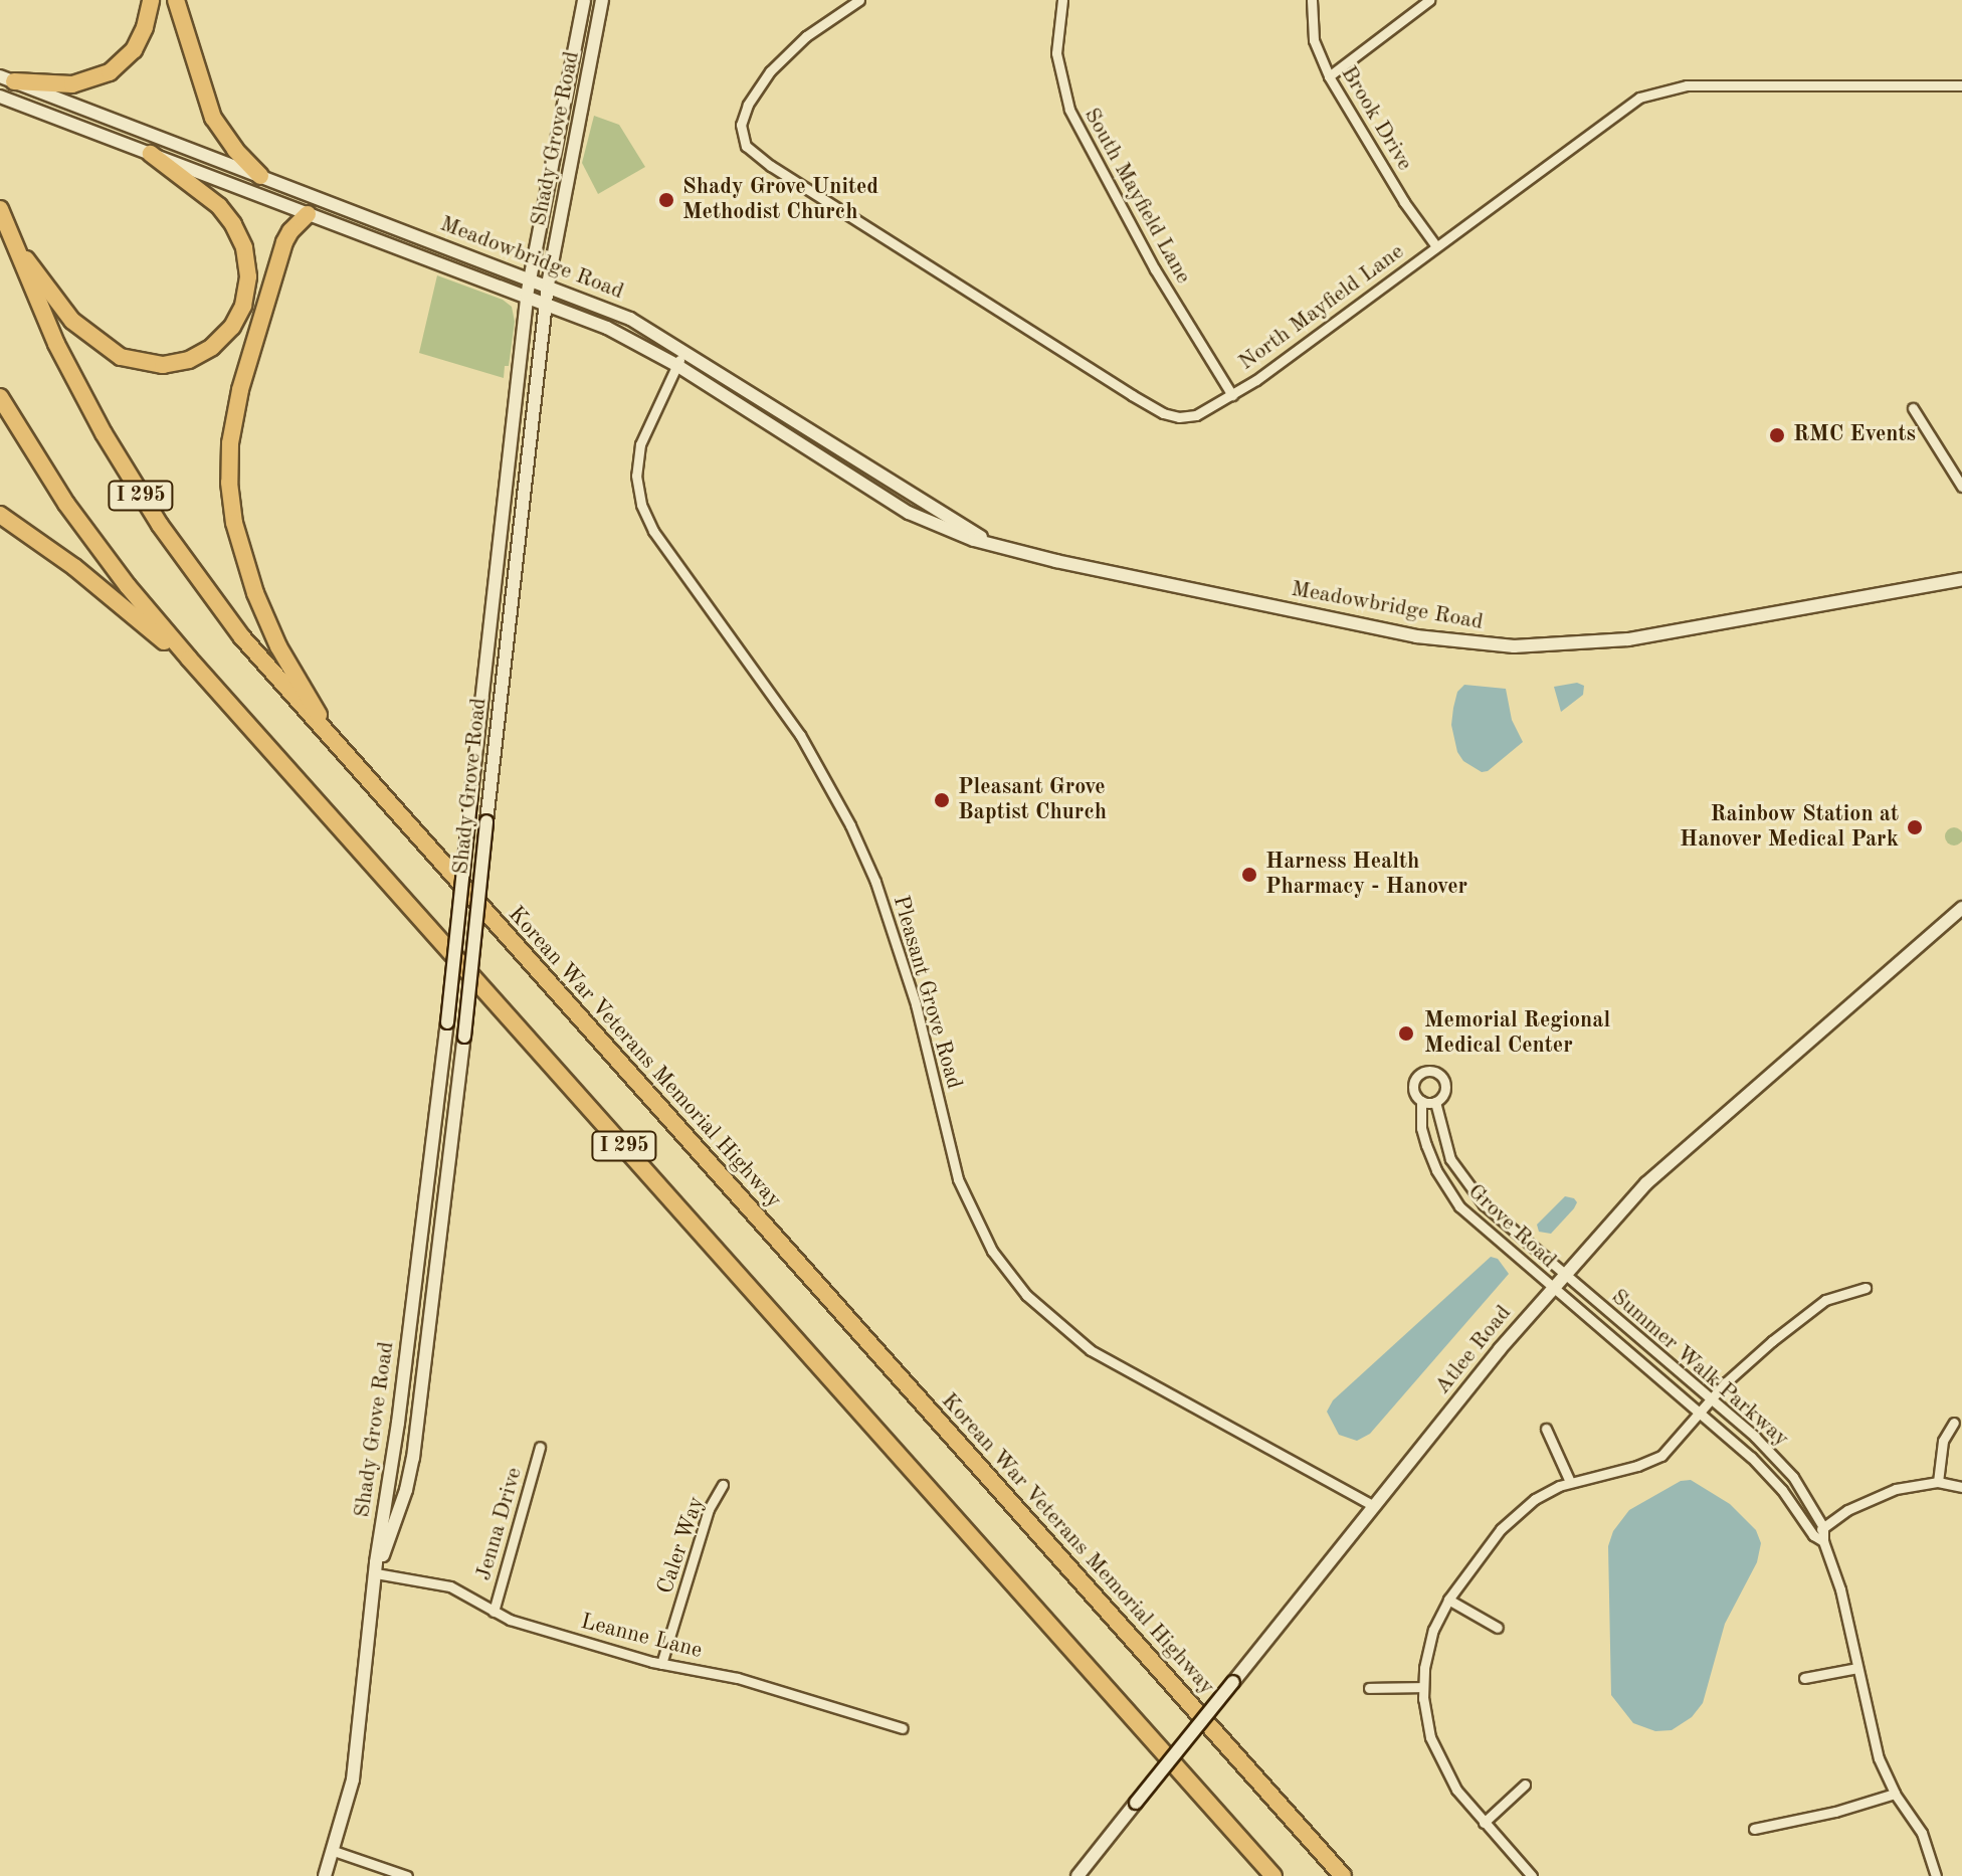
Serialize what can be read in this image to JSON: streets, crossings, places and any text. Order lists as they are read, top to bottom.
{
  "streets": {
    "highway": ["I 295", "Korean War Veterans Memorial Highway"],
    "main road": ["Shady Grove Road", "Meadowbridge Road", "Atlee Road"],
    "street": [
      "Brook Drive",
      "South Mayfield Lane",
      "North Mayfield Lane",
      "Pleasant Grove Road",
      "Grove Road",
      "Summer Walk Parkway",
      "Jenna Drive",
      "Caler Way",
      "Leanne Lane"
    ]
  },
  "crossings": [
    ["Brook Drive", "North Mayfield Lane"],
    ["Shady Grove Road", "Meadowbridge Road"],
    ["Shady Grove Road", "Leanne Lane"],
    ["South Mayfield Lane", "North Mayfield Lane"],
    ["Meadowbridge Road", "Pleasant Grove Road"],
    ["Pleasant Grove Road", "Atlee Road"],
    ["Grove Road", "Atlee Road"],
    ["Grove Road", "Summer Walk Parkway"],
    ["Atlee Road", "Summer Walk Parkway"],
    ["Jenna Drive", "Leanne Lane"],
    ["Caler Way", "Leanne Lane"]
  ],
  "places": [
    "Shady Grove United Methodist Church",
    "RMC Events",
    "Pleasant Grove Baptist Church",
    "Rainbow Station at Hanover Medical Park",
    "Harness Health Pharmacy - Hanover",
    "Memorial Regional Medical Center"
  ]
}
